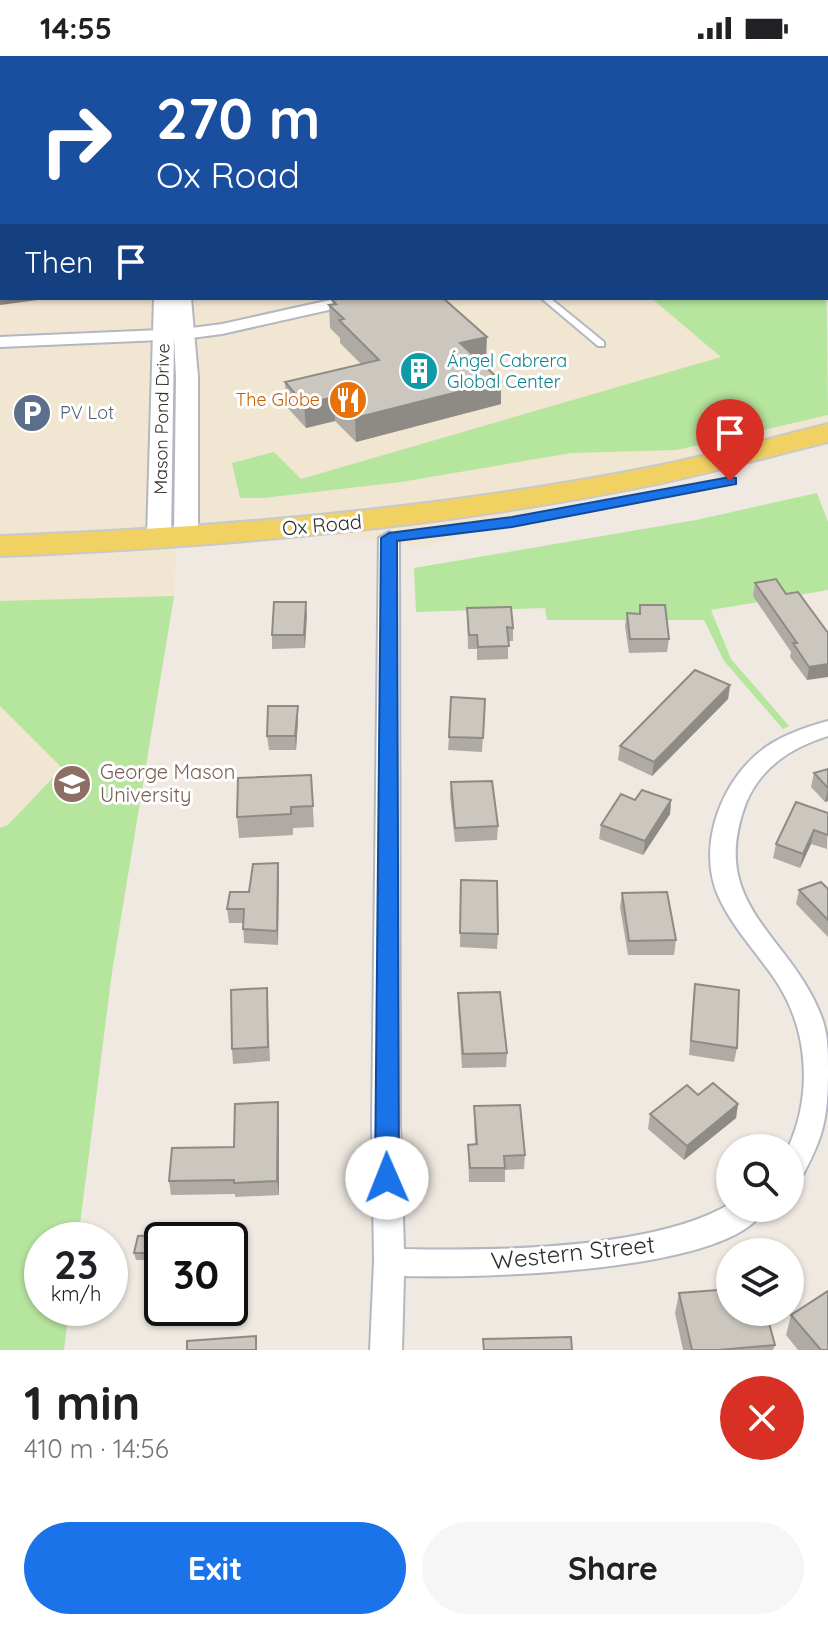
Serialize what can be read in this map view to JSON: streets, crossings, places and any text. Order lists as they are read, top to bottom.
{
  "streets": {
    "main road": ["Ox Road"],
    "street": ["Mason Pond Drive", "Western Street"]
  },
  "crossings": [
    ["Mason Pond Drive", "Ox Road"]
  ],
  "places": {
    "building": ["Ángel Cabrera Global Center"],
    "restaurant": ["The Globe"],
    "parking": ["PV Lot"],
    "school or university": ["George Mason University"]
  },
  "page": {
    "status": "14:55",
    "turn": ["270 m", "Ox Road"],
    "then": "Then",
    "speed": "23 km/h",
    "limit": "30",
    "heading": ["1 min", "410 m · 14:56"],
    "buttons": ["Exit", "Share"]
  }
}
